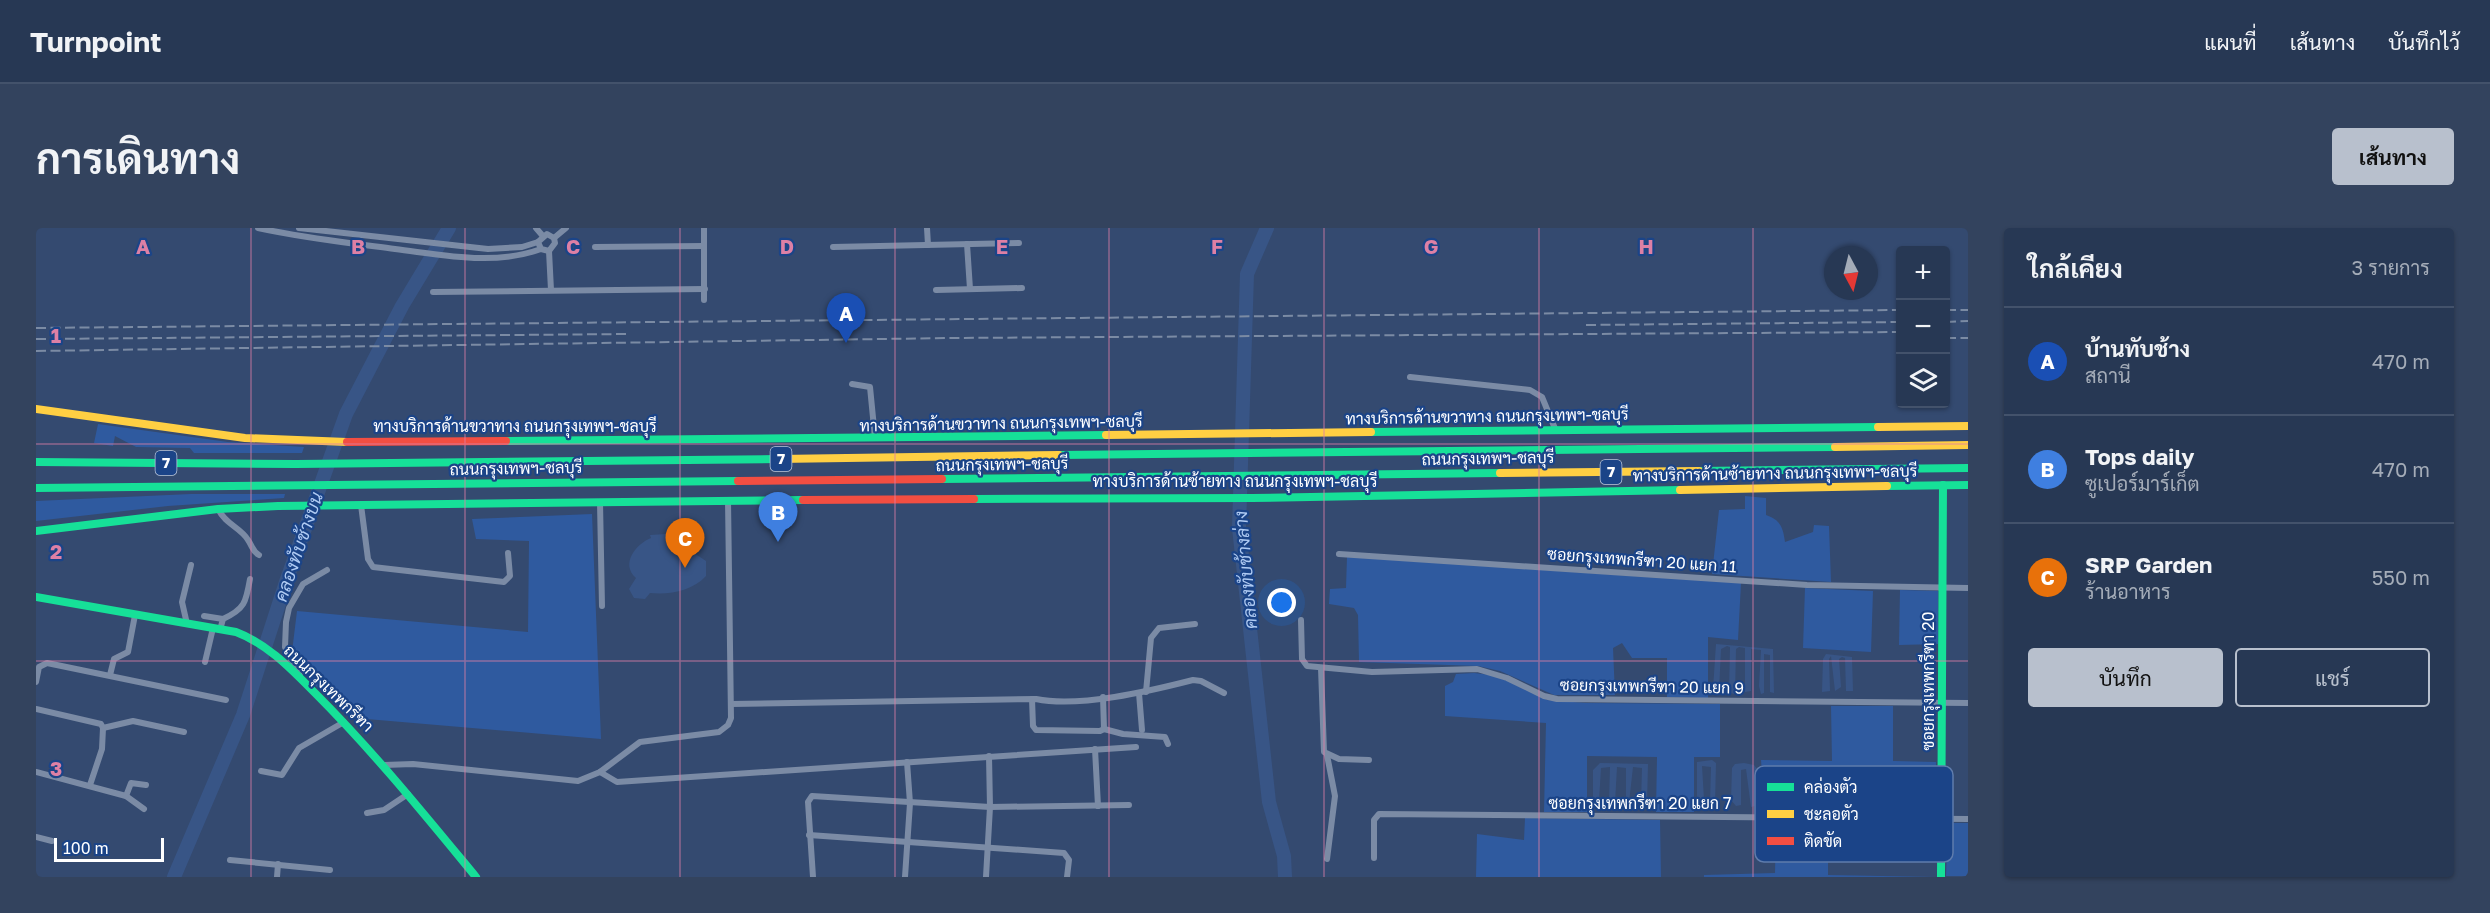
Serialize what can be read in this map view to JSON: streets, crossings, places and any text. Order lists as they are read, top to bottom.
{
  "streets": {
    "main road": [
      "ทางบริการด้านขวาทาง ถนนกรุงเทพฯ-ชลบุรี",
      "ถนนกรุงเทพฯ-ชลบุรี",
      "7",
      "ทางบริการด้านซ้ายทาง ถนนกรุงเทพฯ-ชลบุรี",
      "ซอยกรุงเทพกรีฑา 20",
      "ถนนกรุงเทพกรีฑา"
    ],
    "street": ["ซอยกรุงเทพกรีฑา 20 แยก 11", "ซอยกรุงเทพกรีฑา 20 แยก 9", "ซอยกรุงเทพกรีฑา 20 แยก 7"]
  },
  "crossings": [
    ["ทางบริการด้านซ้ายทาง ถนนกรุงเทพฯ-ชลบุรี", "ซอยกรุงเทพกรีฑา 20"],
    ["ซอยกรุงเทพกรีฑา 20 แยก 11", "ซอยกรุงเทพกรีฑา 20"],
    ["ซอยกรุงเทพกรีฑา 20", "ซอยกรุงเทพกรีฑา 20 แยก 9"]
  ],
  "water": ["คลองทับช้างบน", "คลองทับช้างล่าง"],
  "legend": ["คล่องตัว", "ชะลอตัว", "ติดขัด"],
  "scale_bar": "100 m",
  "north": "bottom",
  "page": {
    "header": "Turnpoint",
    "nav": ["แผนที่", "เส้นทาง", "บันทึกไว้"],
    "buttons": [
      "เส้นทาง",
      ["บันทึก", "แชร์"]
    ],
    "title": "การเดินทาง",
    "heading": ["ใกล้เคียง", "3 รายการ"],
    "map_buttons": ["+", "−"],
    "pins": ["A", "B", "C"],
    "list": [
      {
        "mark": "A",
        "name": "บ้านทับช้าง",
        "note": "สถานี",
        "value": "470 m"
      },
      {
        "mark": "B",
        "name": "Tops daily",
        "note": "ซูเปอร์มาร์เก็ต",
        "value": "470 m"
      },
      {
        "mark": "C",
        "name": "SRP Garden",
        "note": "ร้านอาหาร",
        "value": "550 m"
      }
    ],
    "scale": "100 m"
  },
  "grid": {
    "columns": [
      "A",
      "B",
      "C",
      "D",
      "E",
      "F",
      "G",
      "H"
    ],
    "rows": ["1", "2", "3"]
  }
}
